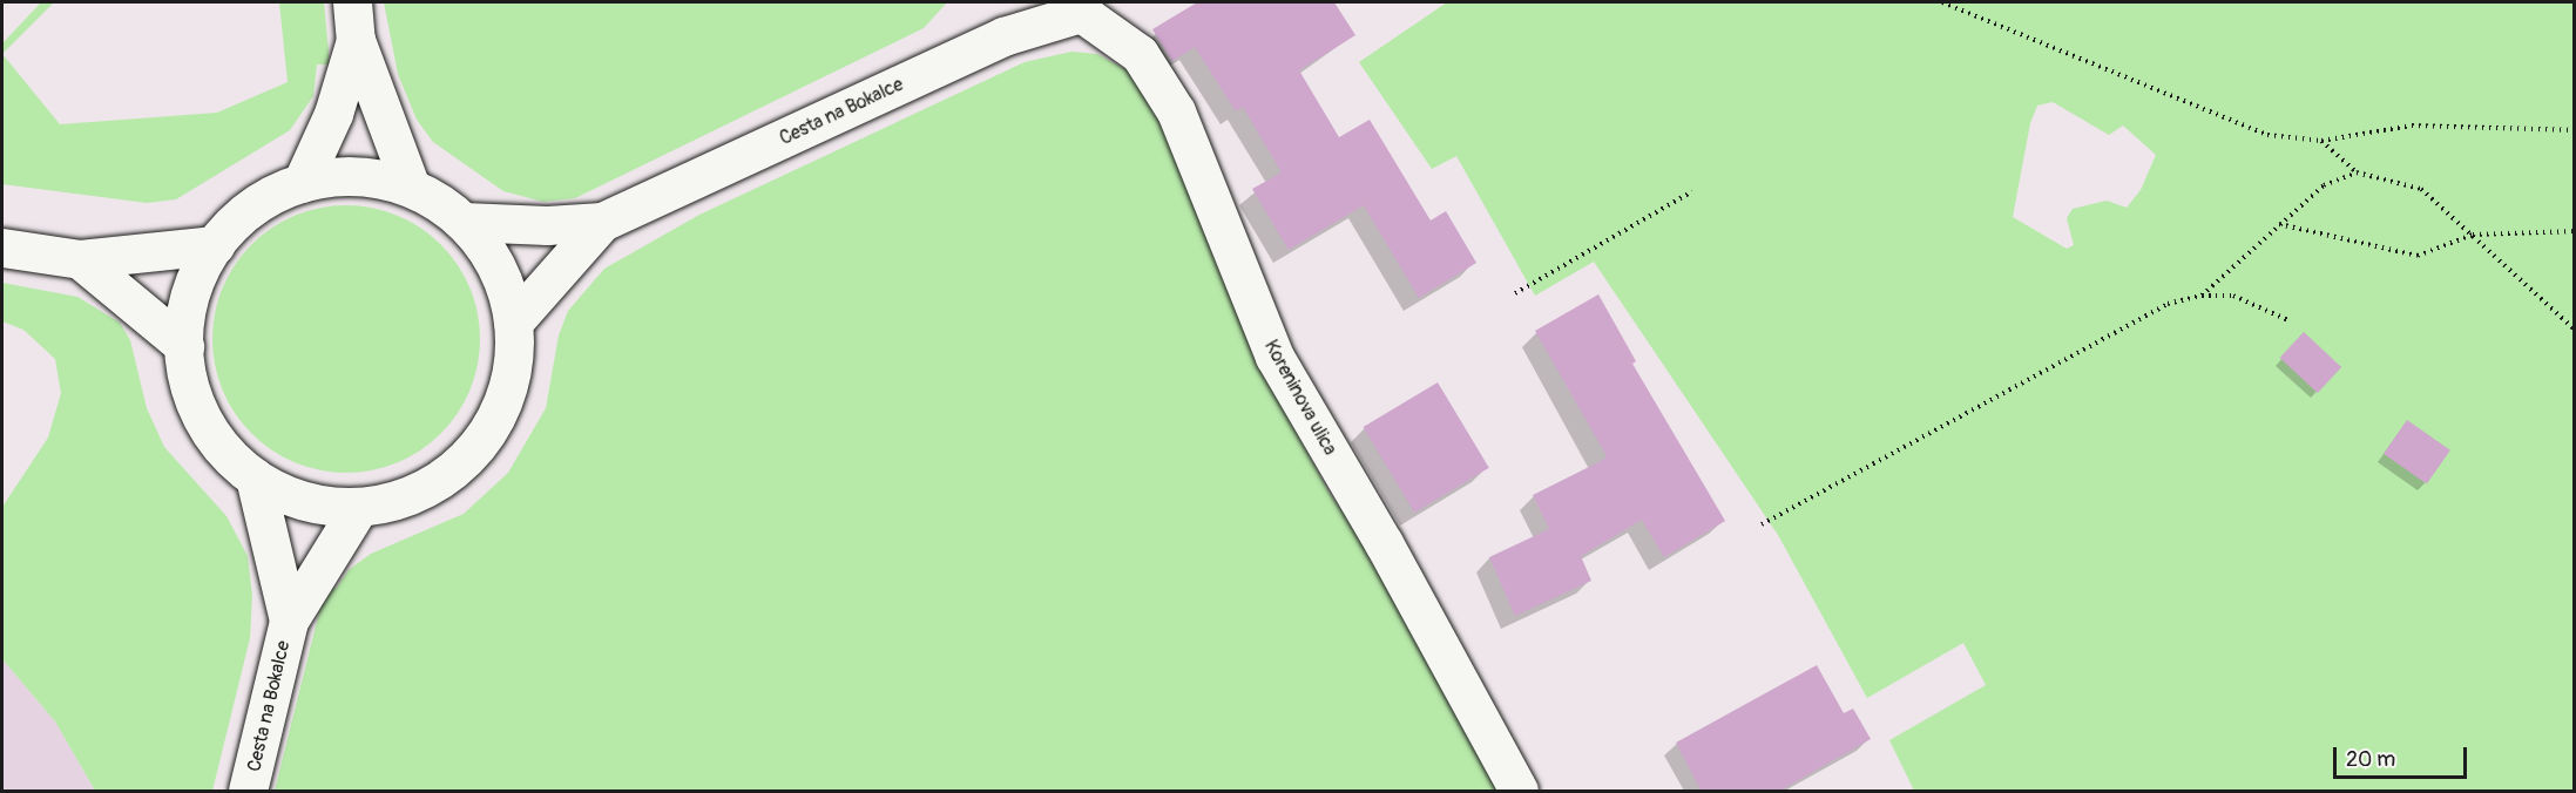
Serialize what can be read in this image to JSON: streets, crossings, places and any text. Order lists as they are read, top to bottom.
{
  "streets": {
    "street": ["Cesta na Bokalce", "Koreninova ulica"]
  },
  "crossings": [
    ["Cesta na Bokalce", "Koreninova ulica"]
  ],
  "scale_bar": "20 m"
}
